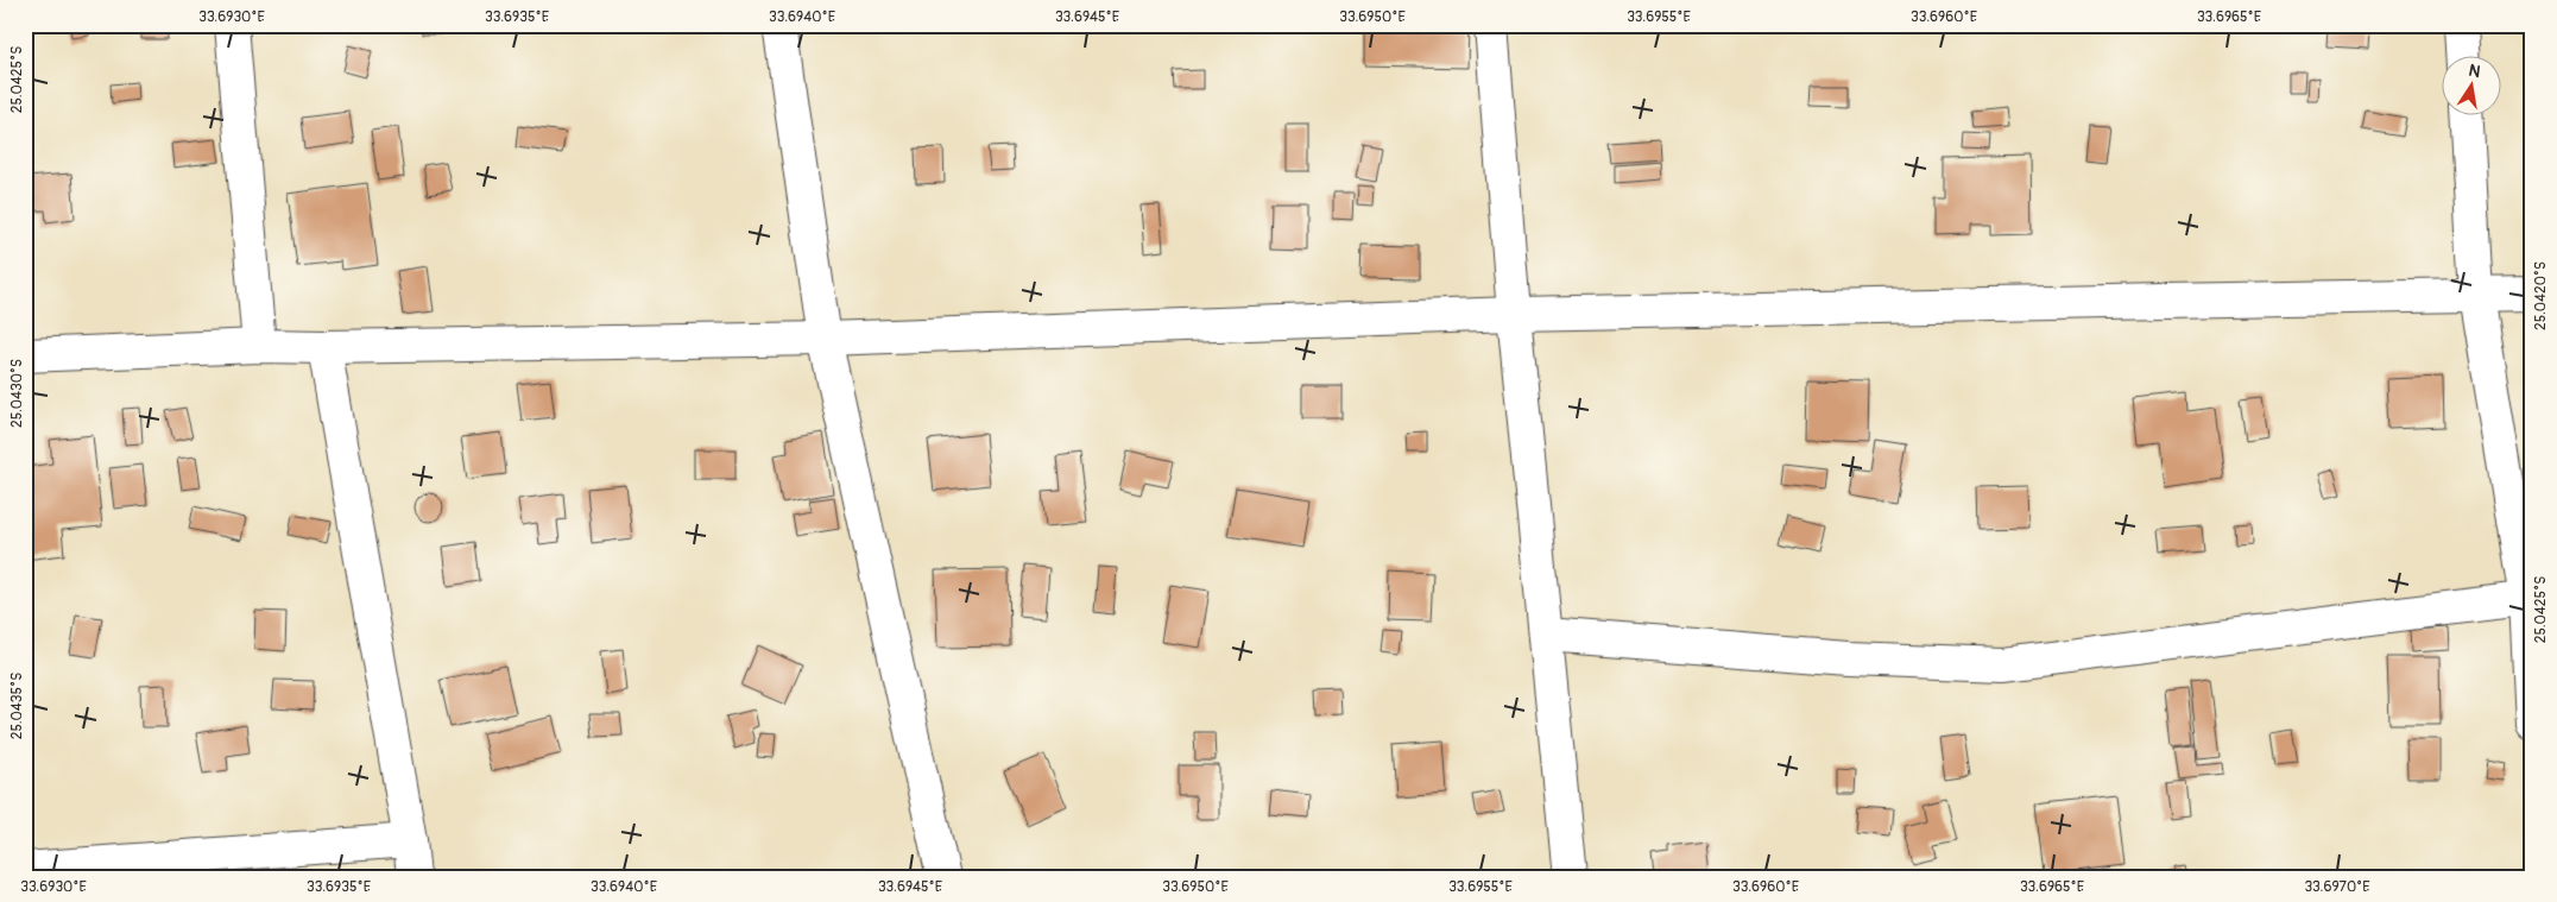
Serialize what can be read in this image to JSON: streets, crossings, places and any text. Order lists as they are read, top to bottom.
{
  "north": "top",
  "coordinates": [
    "33.6930°E",
    "33.6935°E",
    "33.6940°E",
    "33.6945°E",
    "33.6950°E",
    "33.6955°E",
    "33.6960°E",
    "33.6965°E",
    "25.0425°S",
    "25.0420°S",
    "25.0430°S",
    "25.0435°S",
    "33.6970°E"
  ]
}
